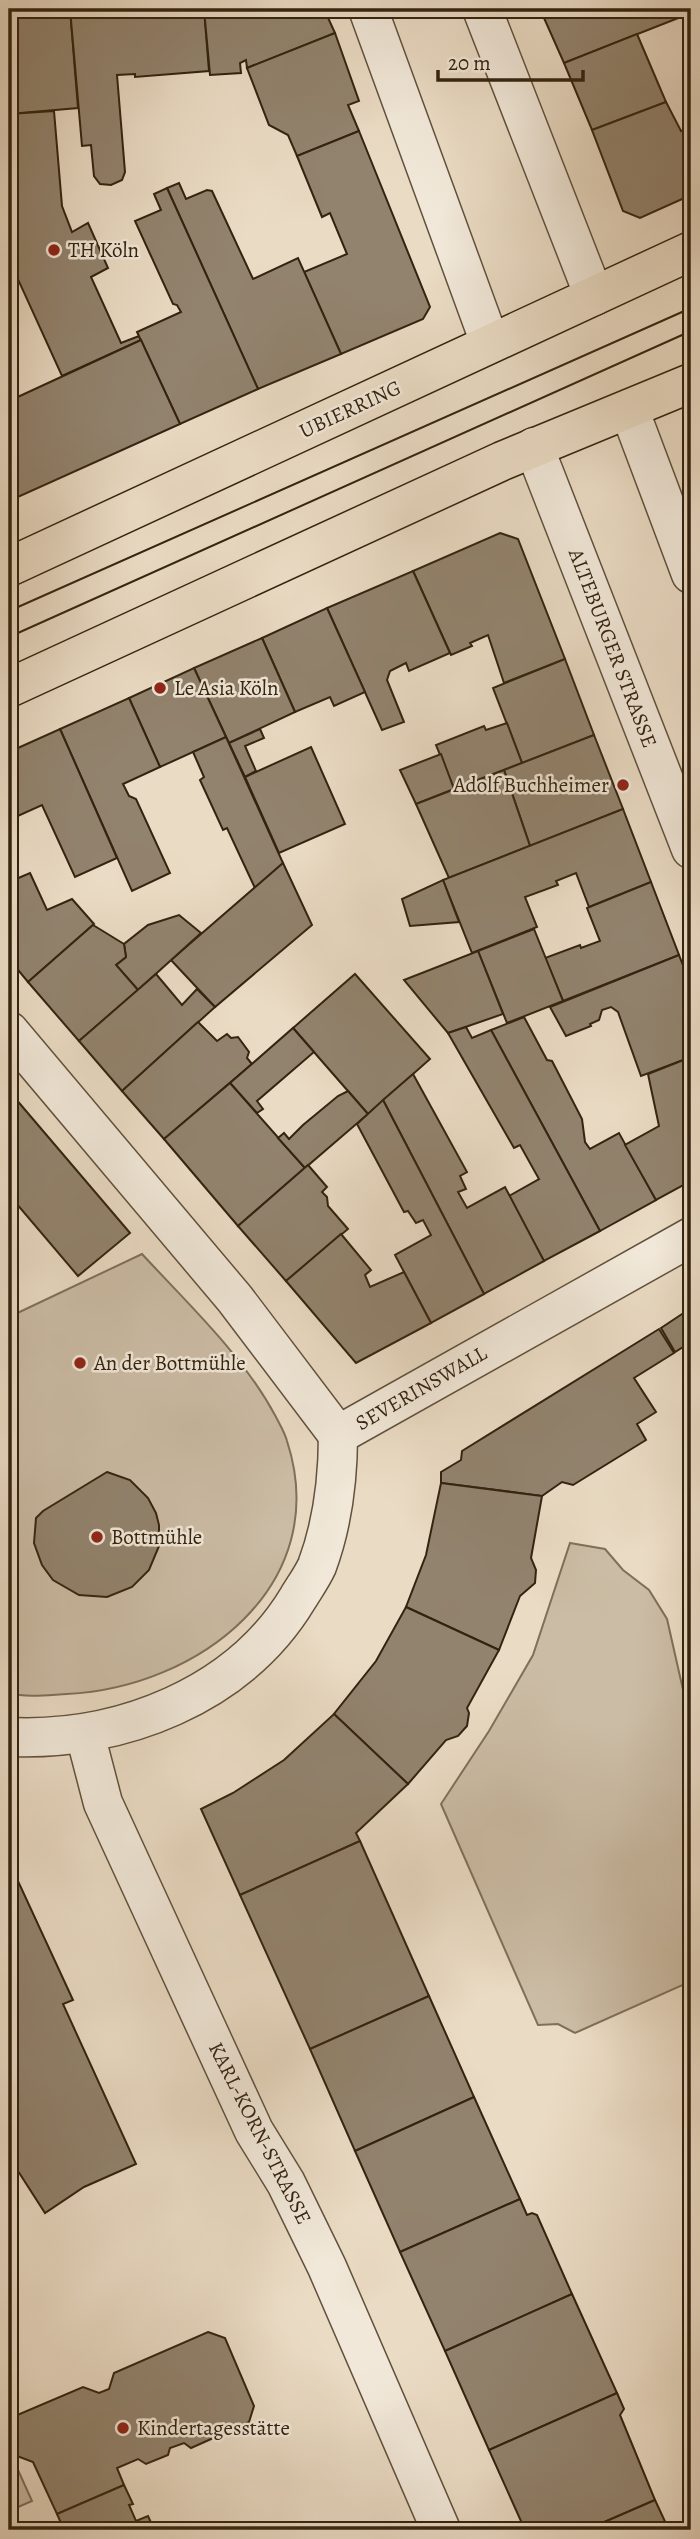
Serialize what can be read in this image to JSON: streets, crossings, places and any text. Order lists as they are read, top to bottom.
{
  "streets": {
    "main road": ["UBIERRING"],
    "street": ["ALTEBURGER STRASSE", "SEVERINSWALL", "KARL-KORN-STRASSE"]
  },
  "crossings": [
    ["SEVERINSWALL", "KARL-KORN-STRASSE"]
  ],
  "places": [
    "TH Köln",
    "Le Asia Köln",
    "Adolf Buchheimer",
    "An der Bottmühle",
    "Bottmühle",
    "Kindertagesstätte"
  ],
  "scale_bar": "20 m"
}
